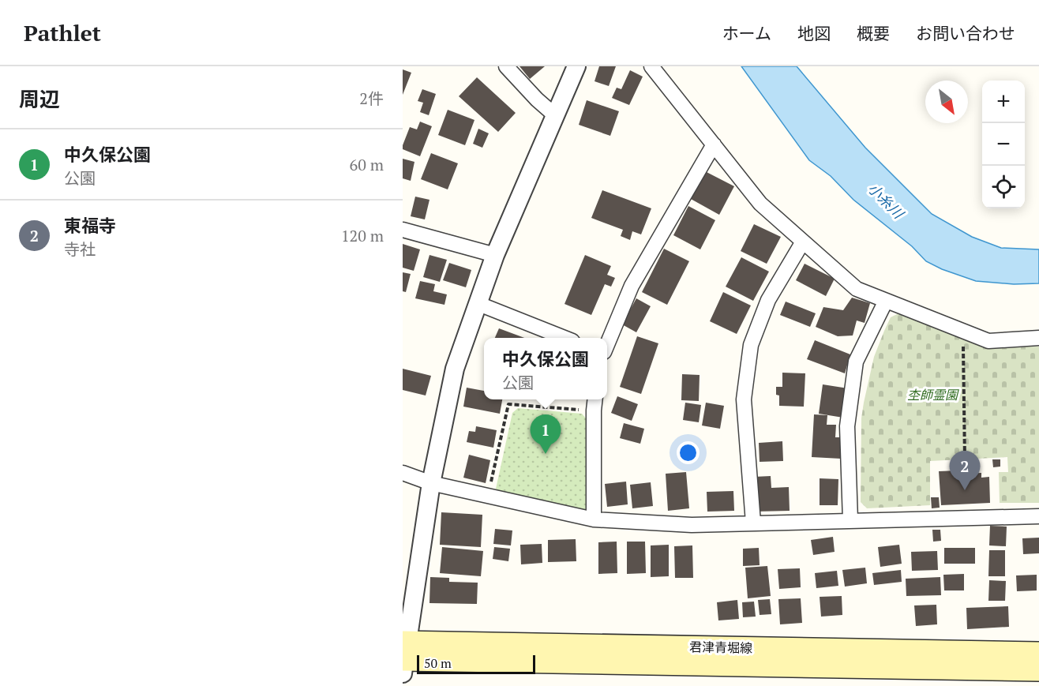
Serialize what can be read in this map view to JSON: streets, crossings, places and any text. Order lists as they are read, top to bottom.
{
  "streets": {
    "main road": ["君津青堀線"]
  },
  "water": ["小糸川"],
  "parks": ["杢師霊園"],
  "scale_bar": "50 m",
  "north": "bottom right",
  "page": {
    "header": "Pathlet",
    "nav": [
      "ホーム",
      "地図",
      "概要",
      "お問い合わせ"
    ],
    "heading": ["周辺", "2件"],
    "map_buttons": ["+", "−"],
    "list": [
      {
        "mark": "1",
        "name": "中久保公園",
        "note": "公園",
        "value": "60 m"
      },
      {
        "mark": "2",
        "name": "東福寺",
        "note": "寺社",
        "value": "120 m"
      }
    ],
    "popup": ["中久保公園", "公園"],
    "pins": ["1", "2"],
    "scale": "50 m"
  }
}
